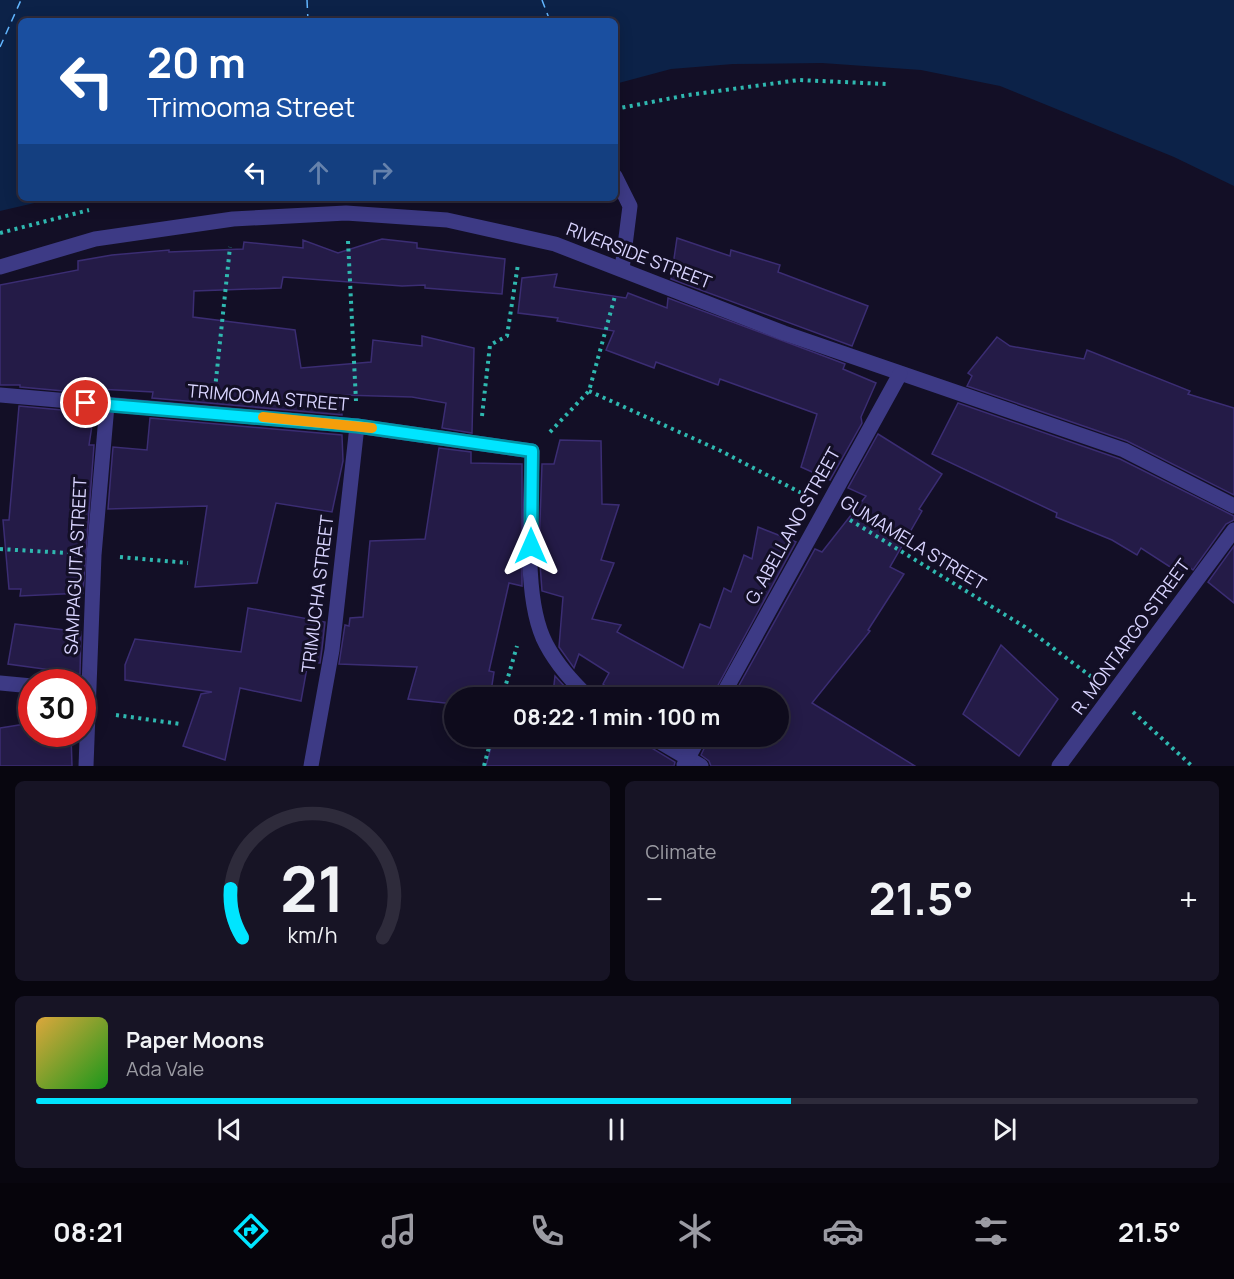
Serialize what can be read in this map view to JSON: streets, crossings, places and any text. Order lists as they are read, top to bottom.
{
  "streets": {
    "street": [
      "RIVERSIDE STREET",
      "TRIMOOMA STREET",
      "G. ABELLANO STREET",
      "SAMPAGUITA STREET",
      "TRIMUCHA STREET",
      "R. MONTARGO STREET"
    ],
    "path": ["GUMAMELA STREET"]
  },
  "crossings": [
    ["RIVERSIDE STREET", "G. ABELLANO STREET"],
    ["TRIMOOMA STREET", "SAMPAGUITA STREET"],
    ["TRIMOOMA STREET", "TRIMUCHA STREET"],
    ["G. ABELLANO STREET", "GUMAMELA STREET"],
    ["GUMAMELA STREET", "R. MONTARGO STREET"]
  ],
  "page": {
    "turn": ["20 m", "Trimooma Street"],
    "limit": "30",
    "trip": "08:22 · 1 min · 100 m",
    "tile": "Climate",
    "heat": ["−", "21.5°", "+"],
    "song": ["Paper Moons", "Ada Vale"],
    "tabs": ["08:21", "21.5°"],
    "gauge": ["21", "km/h"]
  }
}
